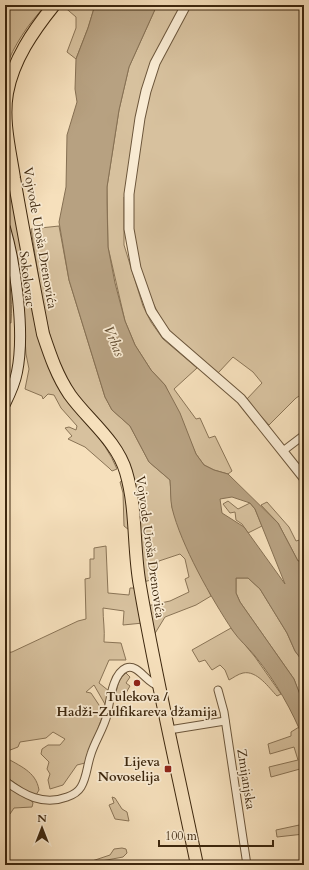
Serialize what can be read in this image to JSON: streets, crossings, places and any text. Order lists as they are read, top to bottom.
{
  "streets": {
    "main road": ["Vojvode Uroša Drenovića", "Sokolovac"],
    "street": ["Zmijanjska"]
  },
  "water": ["Vrbas"],
  "places": {
    "other": ["Tulekova / Hadži-Zulfikareva džamija"],
    "transit": ["Lijeva Novoselija"]
  },
  "scale_bar": "100 m",
  "north": "top"
}
